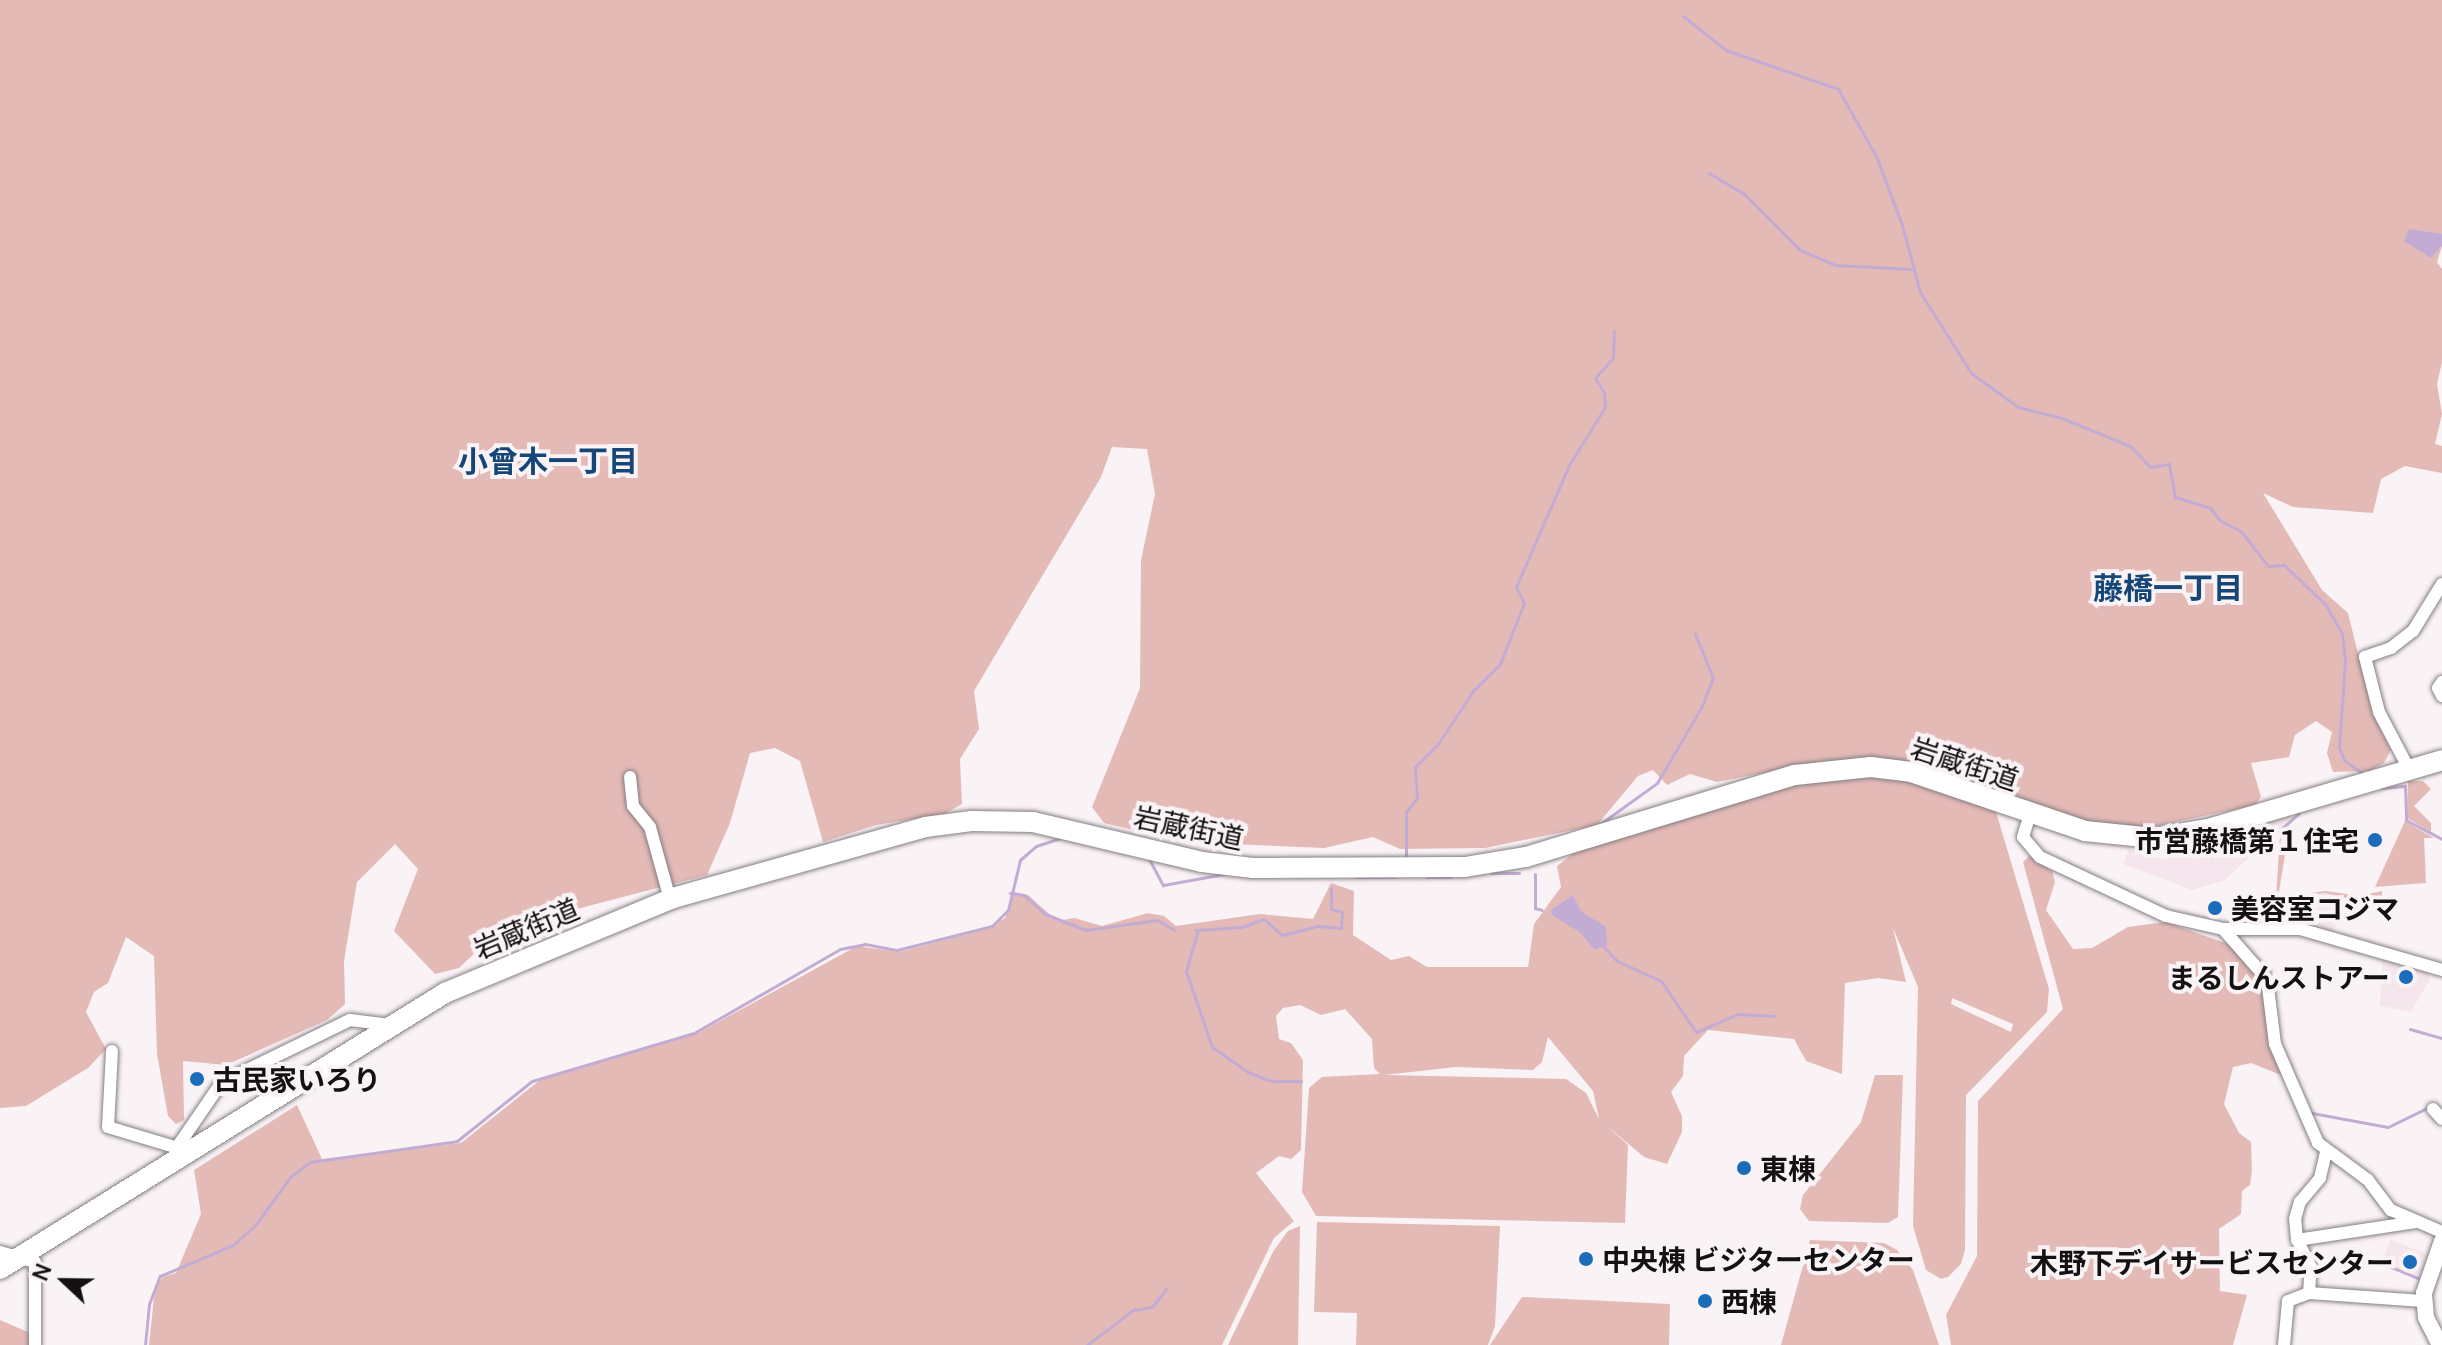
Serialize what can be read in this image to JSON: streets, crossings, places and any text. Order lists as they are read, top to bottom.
{
  "streets": {
    "main road": ["岩蔵街道"]
  },
  "districts": ["小曾木一丁目", "藤橋一丁目"],
  "places": [
    "市営藤橋第１住宅",
    "美容室コジマ",
    "まるしんストアー",
    "古民家いろり",
    "東棟",
    "中央棟 ビジターセンター",
    "木野下デイサービスセンター",
    "西棟"
  ],
  "north": "left"
}
